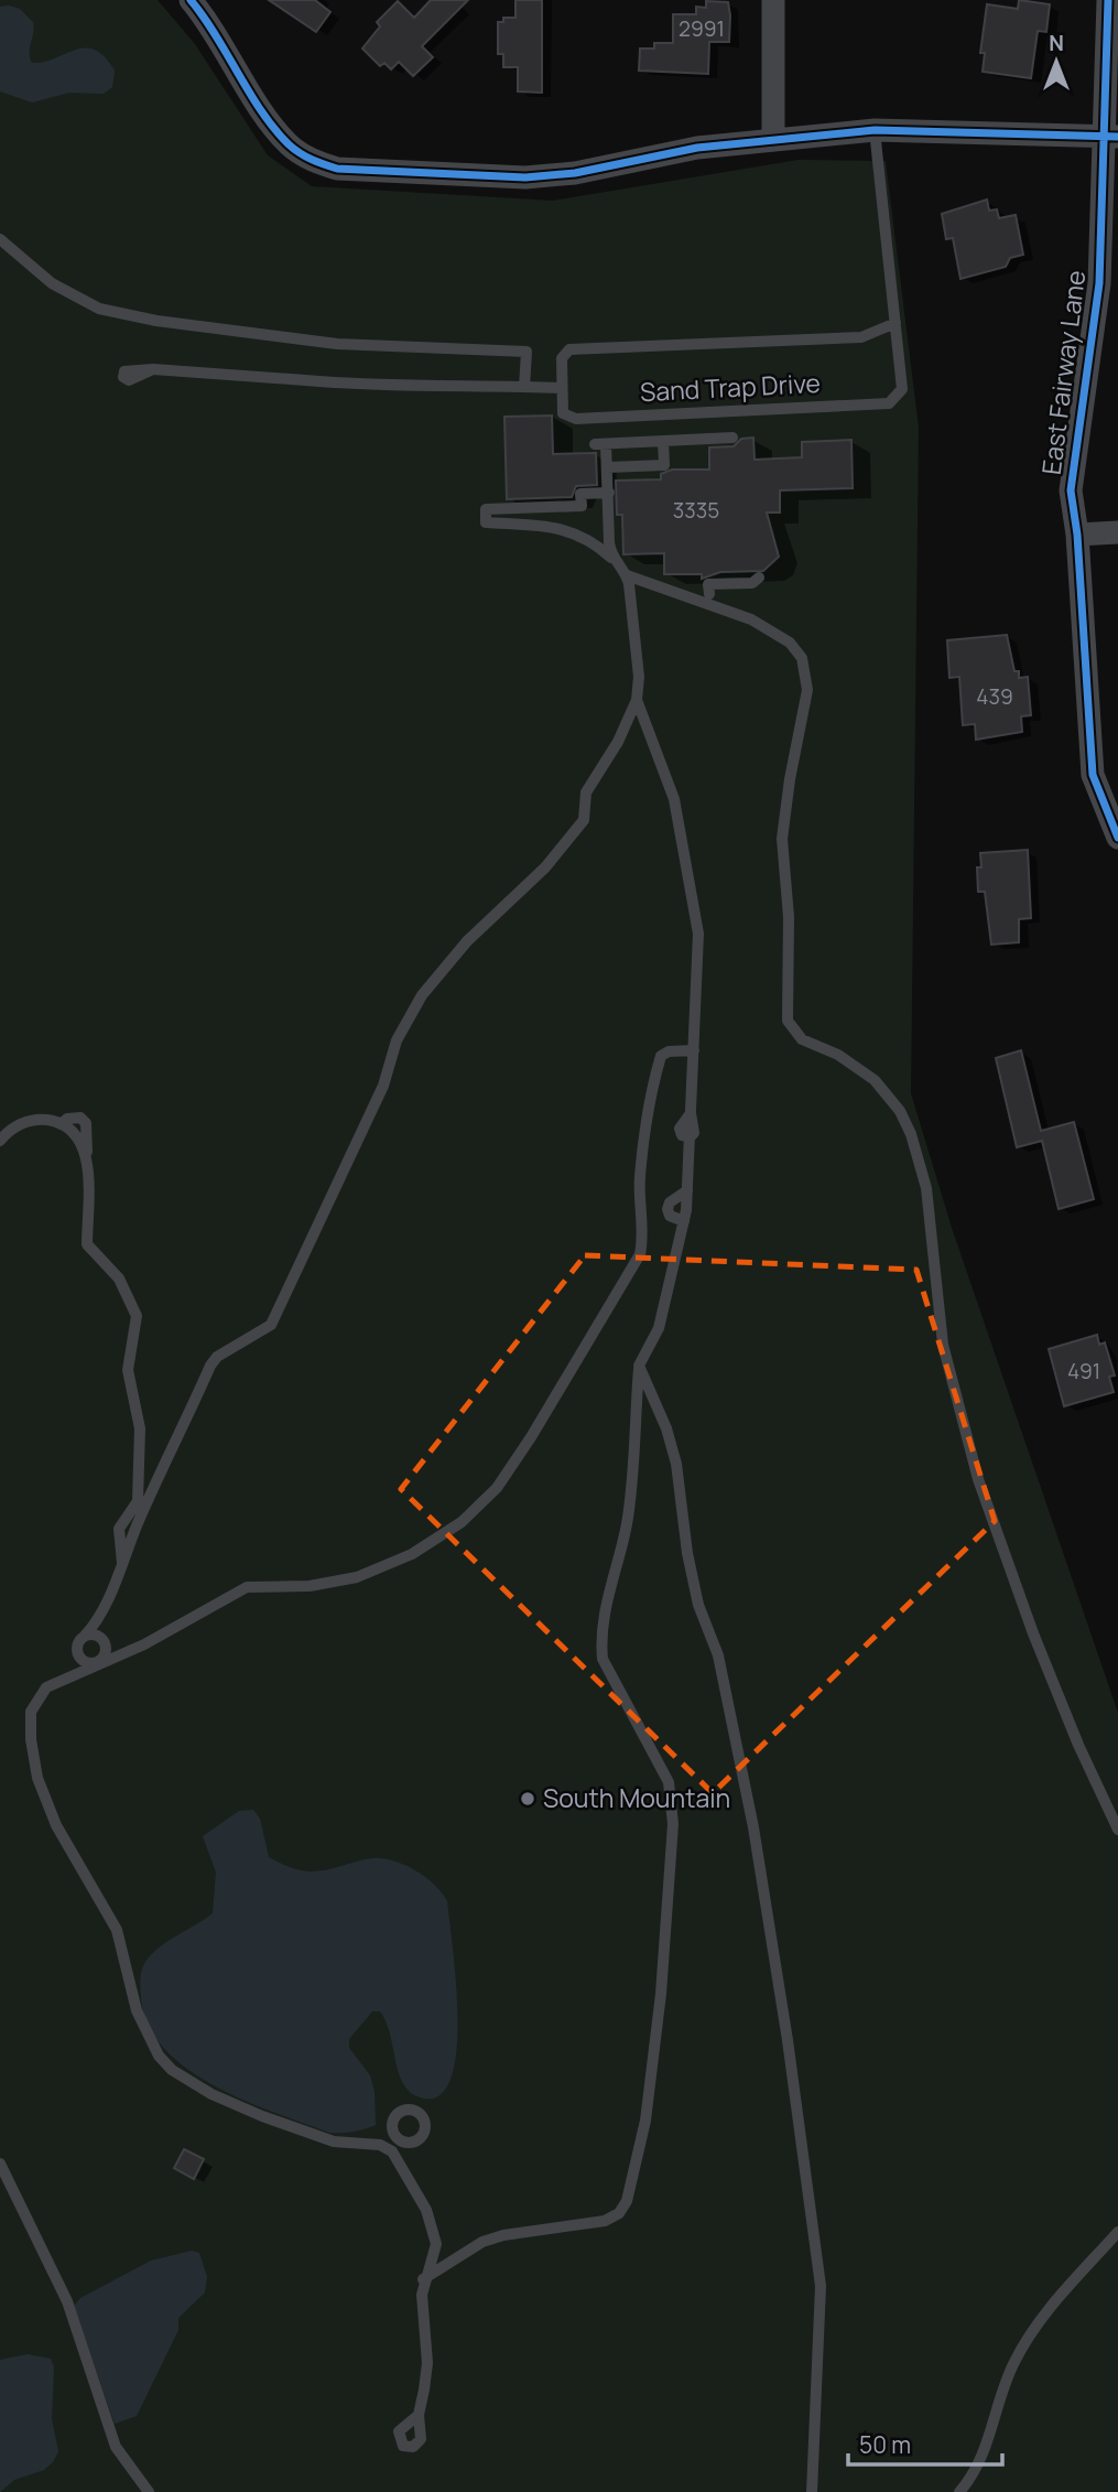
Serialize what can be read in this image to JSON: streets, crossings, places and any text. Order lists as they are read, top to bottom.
{
  "streets": {
    "street": ["East Fairway Lane"],
    "lane": ["Sand Trap Drive"]
  },
  "places": ["South Mountain"],
  "house_numbers": [
    "2991",
    "3335",
    "439",
    "491"
  ],
  "scale_bar": "50 m",
  "north": "top"
}
